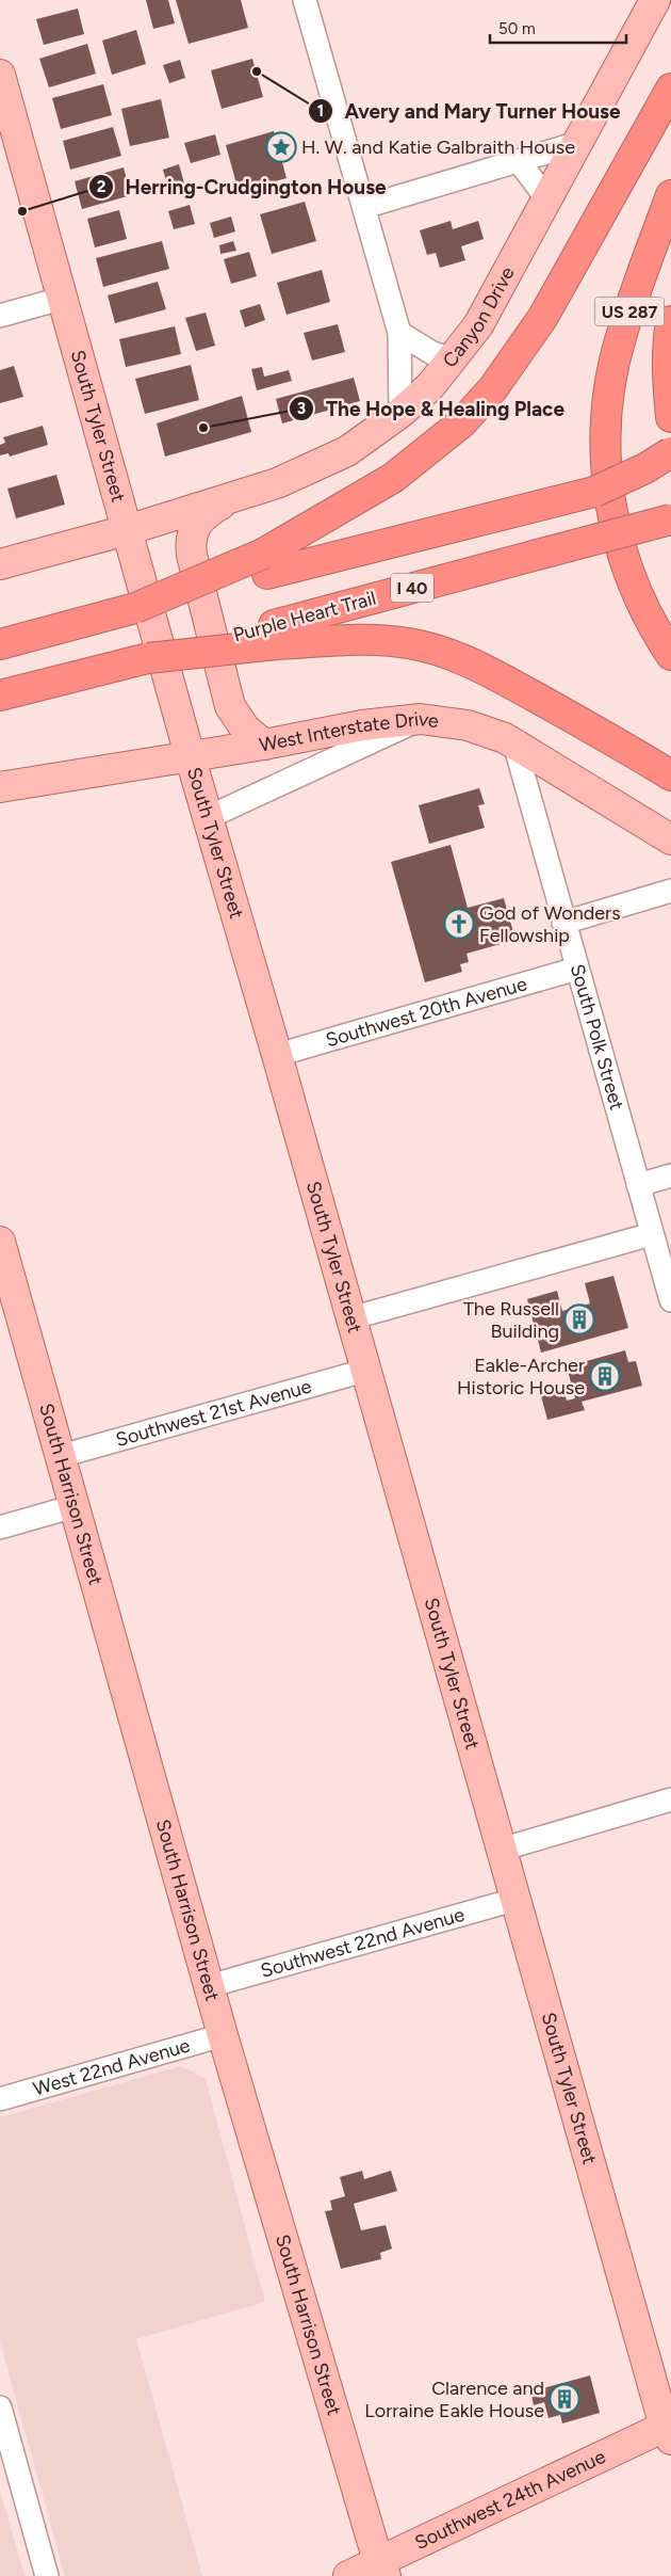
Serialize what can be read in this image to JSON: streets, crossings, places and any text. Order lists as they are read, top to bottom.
{
  "streets": {
    "highway": ["US 287", "I 40", "Purple Heart Trail"],
    "main road": [
      "Canyon Drive",
      "South Tyler Street",
      "West Interstate Drive",
      "South Harrison Street",
      "Southwest 24th Avenue"
    ],
    "street": [
      "Southwest 20th Avenue",
      "South Polk Street",
      "Southwest 21st Avenue",
      "Southwest 22nd Avenue",
      "West 22nd Avenue"
    ]
  },
  "crossings": [
    ["Canyon Drive", "South Tyler Street"],
    ["South Tyler Street", "West Interstate Drive"],
    ["South Tyler Street", "Southwest 20th Avenue"],
    ["South Tyler Street", "Southwest 21st Avenue"],
    ["South Tyler Street", "Southwest 22nd Avenue"],
    ["South Tyler Street", "Southwest 24th Avenue"],
    ["West Interstate Drive", "South Polk Street"],
    ["Southwest 20th Avenue", "South Polk Street"],
    ["Southwest 21st Avenue", "South Harrison Street"],
    ["South Harrison Street", "Southwest 22nd Avenue"],
    ["South Harrison Street", "West 22nd Avenue"],
    ["South Harrison Street", "Southwest 24th Avenue"]
  ],
  "places": {
    "other": ["Avery and Mary Turner House", "Herring-Crudgington House", "The Hope & Healing Place"],
    "place": ["H. W. and Katie Galbraith House"],
    "church": ["God of Wonders Fellowship"],
    "building": ["The Russell Building", "Eakle-Archer Historic House", "Clarence and Lorraine Eakle House"]
  },
  "scale_bar": "50 m"
}
